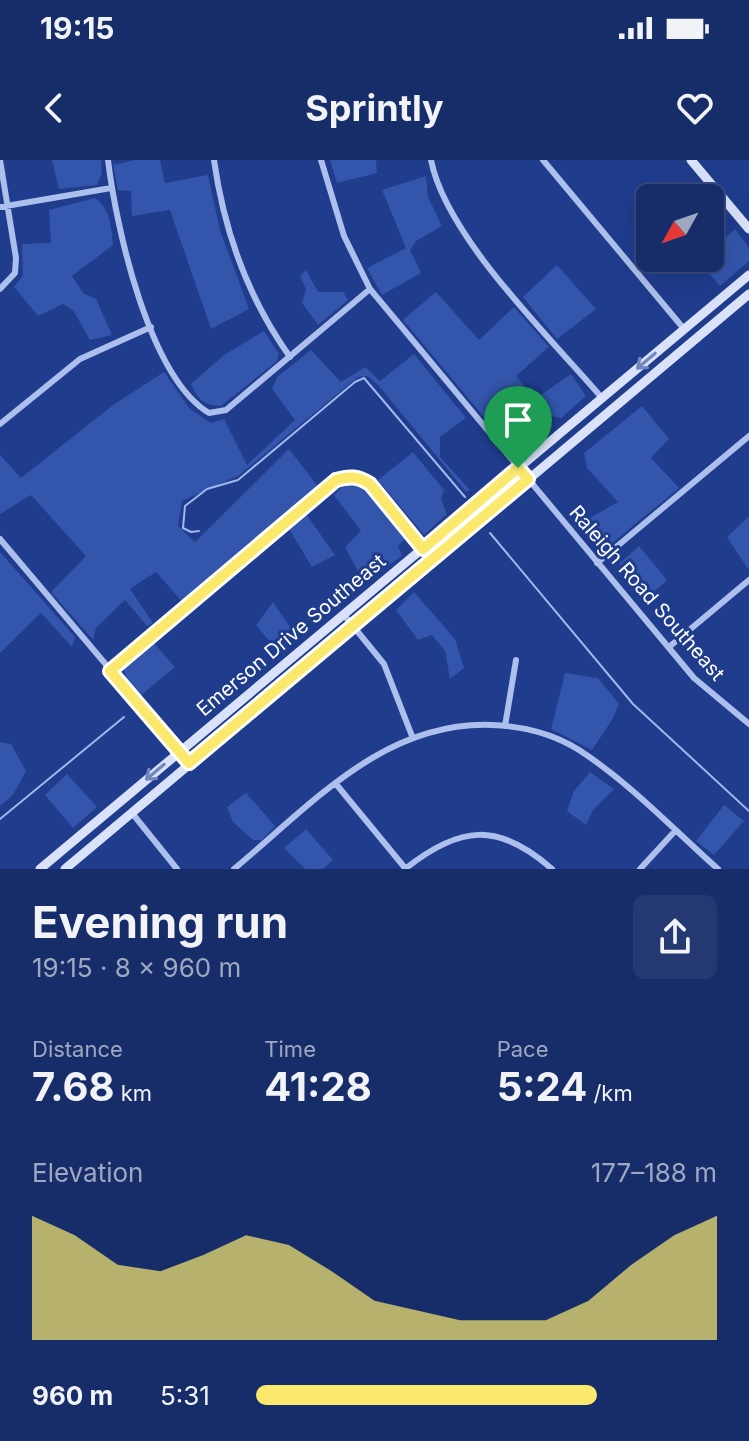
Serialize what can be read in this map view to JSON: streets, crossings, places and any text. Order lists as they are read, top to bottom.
{
  "streets": {
    "street": ["Raleigh Road Southeast", "Emerson Drive Southeast"]
  },
  "crossings": [
    ["Raleigh Road Southeast", "Emerson Drive Southeast"]
  ],
  "north": "bottom left",
  "page": {
    "status": "19:15",
    "header": "Sprintly",
    "heading": ["Evening run", "19:15 · 8 × 960 m"],
    "stats": [
      ["Distance", "7.68 km"],
      ["Time", "41:28"],
      ["Pace", "5:24 /km"]
    ],
    "chart": ["Elevation", "177–188 m"],
    "list": [
      {
        "name": "960 m",
        "note": "5:31"
      }
    ]
  }
}
